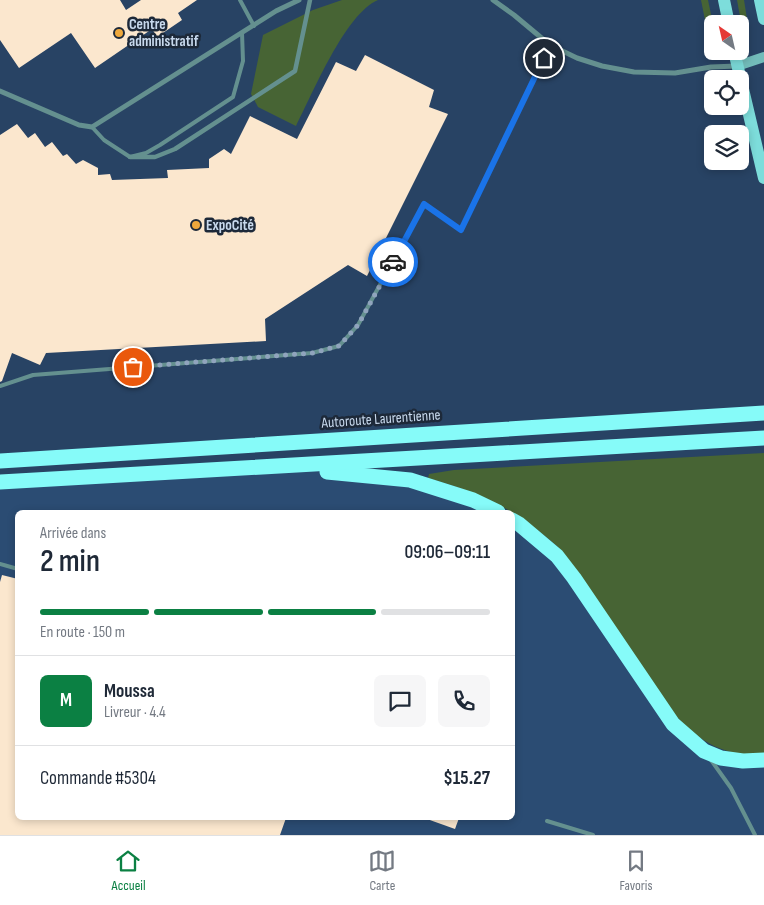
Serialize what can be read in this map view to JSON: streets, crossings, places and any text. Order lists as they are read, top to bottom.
{
  "streets": {
    "highway": ["Autoroute Laurentienne"]
  },
  "places": ["Centre administratif", "ExpoCité"],
  "north": "top left",
  "page": {
    "heading": ["2 min", "Arrivée dans", "09:06–09:11"],
    "panel": [
      "Moussa",
      "Livreur · 4.4",
      "Commande #5304",
      "$15.27"
    ],
    "bar": "En route · 150 m",
    "round": "M",
    "tabs": ["Accueil", "Carte", "Favoris"]
  }
}
